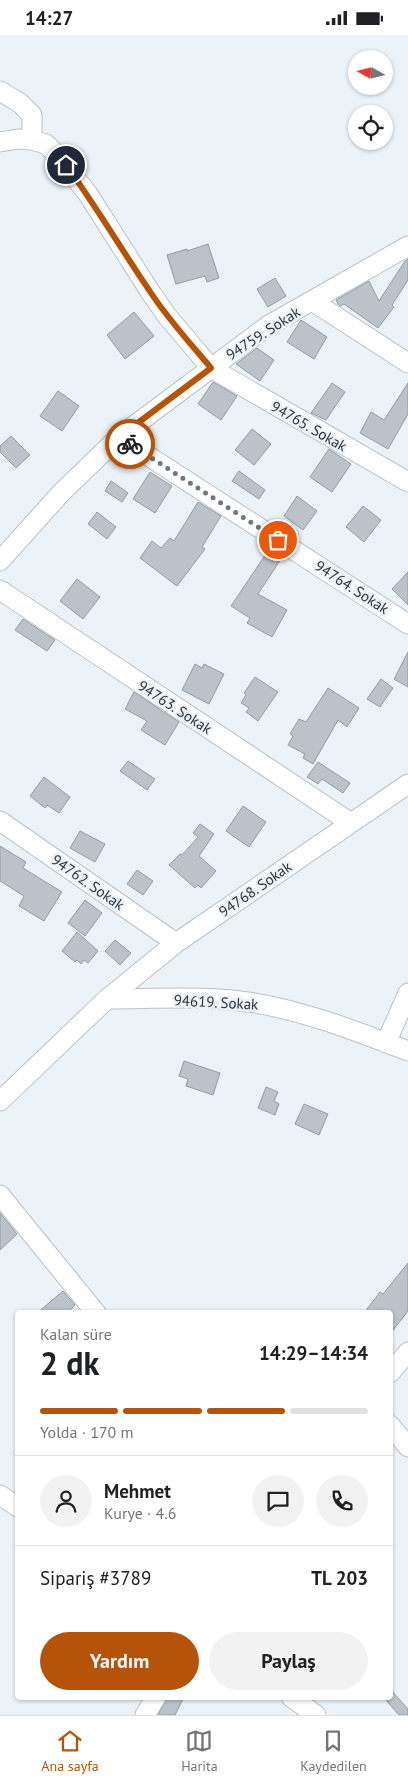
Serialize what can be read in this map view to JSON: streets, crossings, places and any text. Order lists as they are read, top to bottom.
{
  "streets": {
    "street": [
      "94759. Sokak",
      "94765. Sokak",
      "94764. Sokak",
      "94763. Sokak",
      "94762. Sokak",
      "94768. Sokak",
      "94619. Sokak"
    ]
  },
  "crossings": [
    ["94759. Sokak", "94765. Sokak"],
    ["94759. Sokak", "94764. Sokak"],
    ["94763. Sokak", "94768. Sokak"],
    ["94762. Sokak", "94768. Sokak"],
    ["94768. Sokak", "94619. Sokak"]
  ],
  "north": "left",
  "page": {
    "status": "14:27",
    "heading": ["2 dk", "Kalan süre", "14:29–14:34"],
    "panel": [
      "Mehmet",
      "Kurye · 4.6",
      "Sipariş #3789",
      "TL 203"
    ],
    "bar": "Yolda · 170 m",
    "buttons": ["Yardım", "Paylaş"],
    "tabs": ["Ana sayfa", "Harita", "Kaydedilen"]
  }
}
